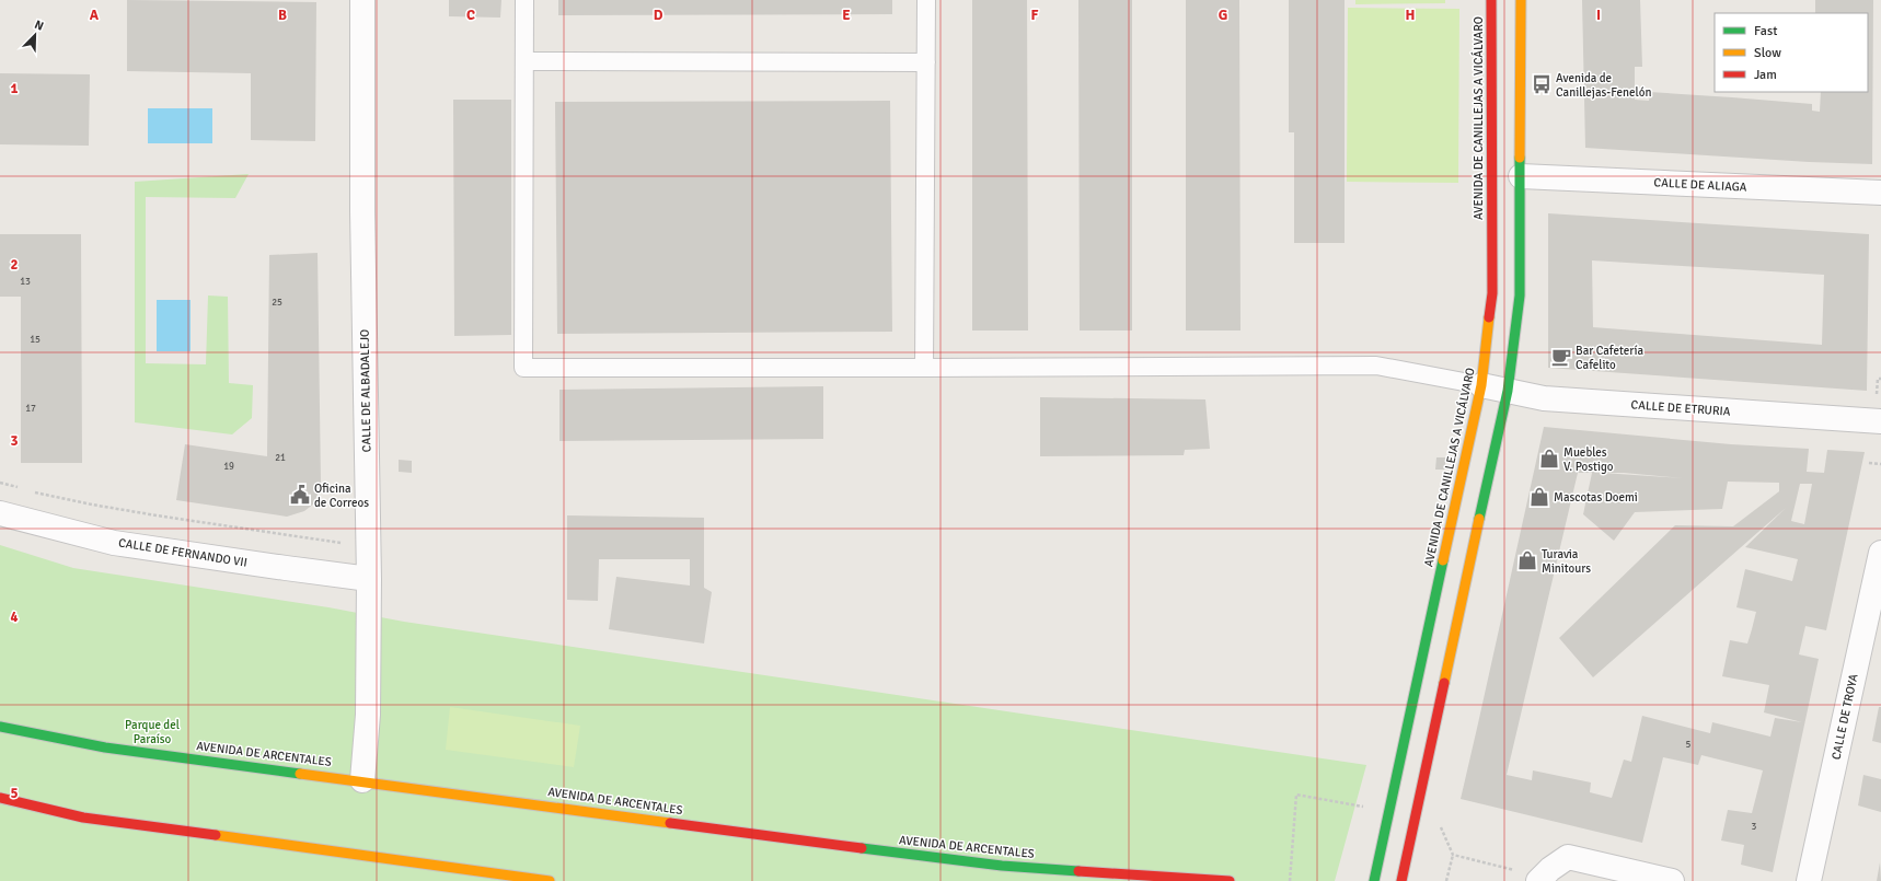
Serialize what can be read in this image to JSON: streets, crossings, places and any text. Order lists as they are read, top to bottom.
{
  "streets": {
    "main road": ["AVENIDA DE CANILLEJAS A VICÁLVARO", "AVENIDA DE ARCENTALES"],
    "street": [
      "CALLE DE ALIAGA",
      "CALLE DE ALBADALEJO",
      "CALLE DE ETRURIA",
      "CALLE DE FERNANDO VII",
      "CALLE DE TROYA"
    ]
  },
  "crossings": [
    ["AVENIDA DE CANILLEJAS A VICÁLVARO", "CALLE DE ETRURIA"],
    ["CALLE DE ALBADALEJO", "CALLE DE FERNANDO VII"],
    ["CALLE DE ALBADALEJO", "AVENIDA DE ARCENTALES"]
  ],
  "parks": ["Parque del Paraíso"],
  "places": {
    "bus stop": ["Avenida de Canillejas-Fenelón"],
    "cafe": ["Bar Cafetería Cafelito"],
    "shop": ["Muebles V. Postigo", "Mascotas Doemi", "Turavia Minitours"],
    "public building": ["Oficina de Correos"]
  },
  "house_numbers": [
    "13",
    "25",
    "15",
    "17",
    "21",
    "19",
    "5",
    "3"
  ],
  "legend": ["Fast", "Slow", "Jam"],
  "north": "top right",
  "grid": {
    "columns": [
      "A",
      "B",
      "C",
      "D",
      "E",
      "F",
      "G",
      "H",
      "I"
    ],
    "rows": [
      "1",
      "2",
      "3",
      "4",
      "5"
    ]
  }
}
